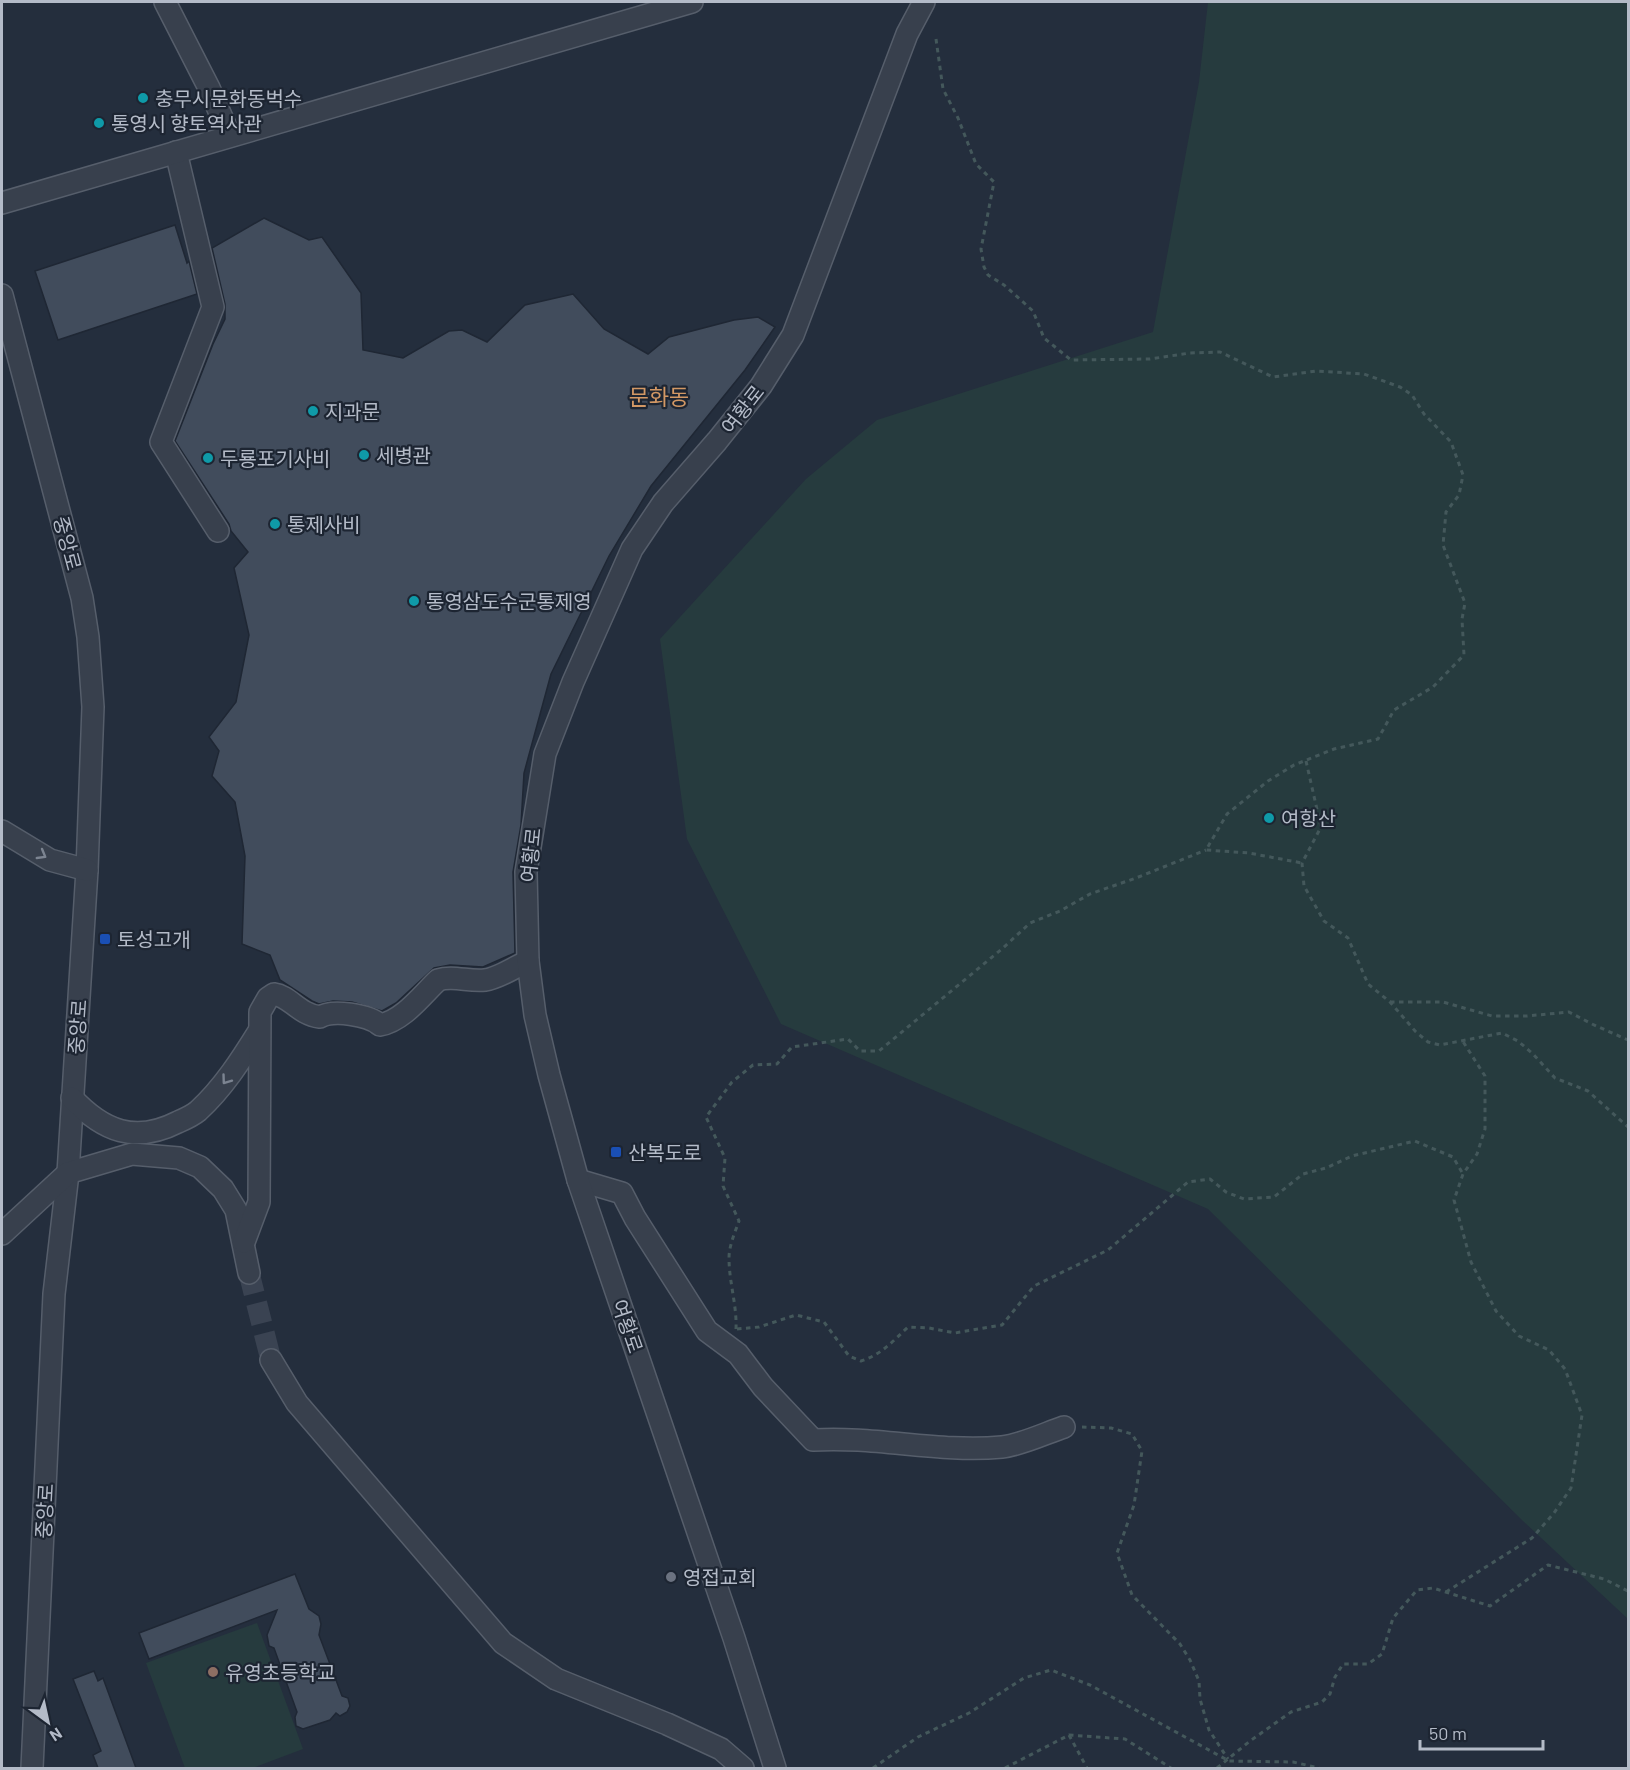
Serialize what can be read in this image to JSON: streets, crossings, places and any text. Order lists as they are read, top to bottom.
{
  "streets": {
    "street": ["여황로", "중앙로"]
  },
  "districts": ["문화동"],
  "places": {
    "other": [
      "충무시문화동벅수",
      "통영시 향토역사관",
      "지과문",
      "세병관",
      "두룡포기사비",
      "통제사비",
      "통영삼도수군통제영",
      "여항산",
      "영접교회",
      "유영초등학교"
    ],
    "transit": ["토성고개", "산복도로"]
  },
  "scale_bar": "50 m",
  "north": "bottom right"
}
